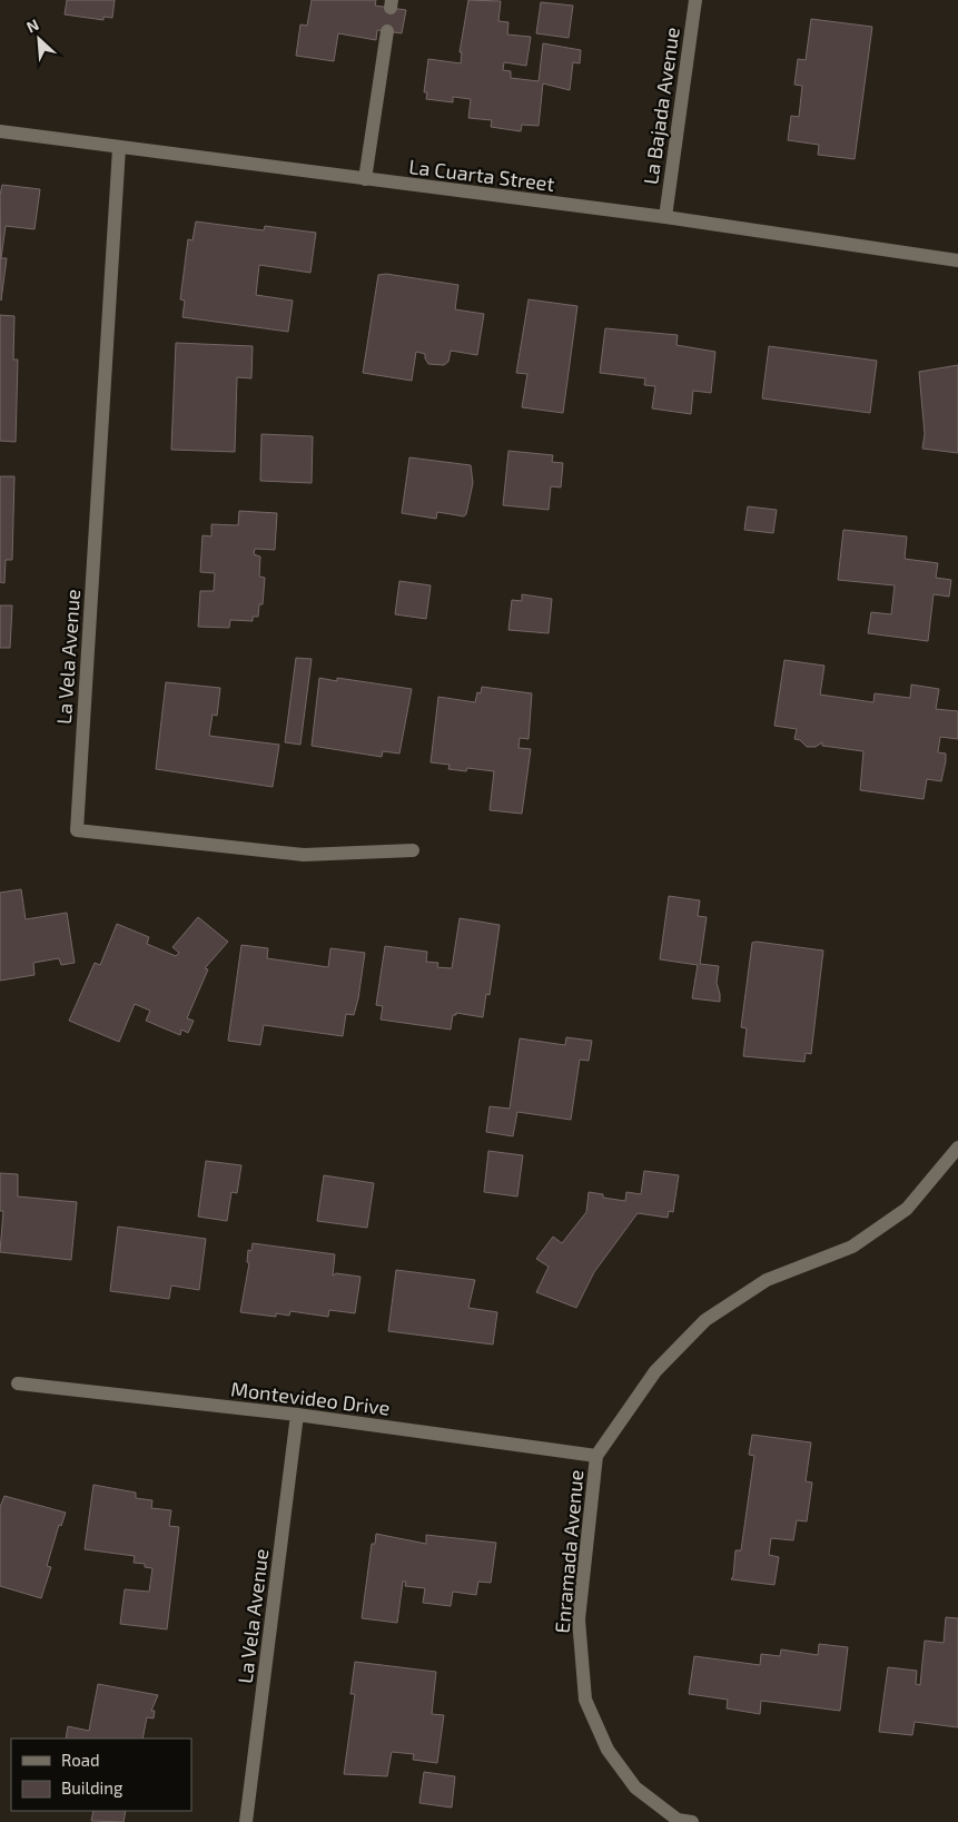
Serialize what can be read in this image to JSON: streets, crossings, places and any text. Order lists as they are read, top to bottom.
{
  "streets": {
    "street": [
      "La Bajada Avenue",
      "La Cuarta Street",
      "La Vela Avenue",
      "Montevideo Drive",
      "Enramada Avenue"
    ]
  },
  "crossings": [
    ["La Bajada Avenue", "La Cuarta Street"],
    ["La Cuarta Street", "La Vela Avenue"],
    ["La Vela Avenue", "Montevideo Drive"],
    ["Montevideo Drive", "Enramada Avenue"]
  ],
  "legend": ["Road", "Building"],
  "north": "top left"
}
